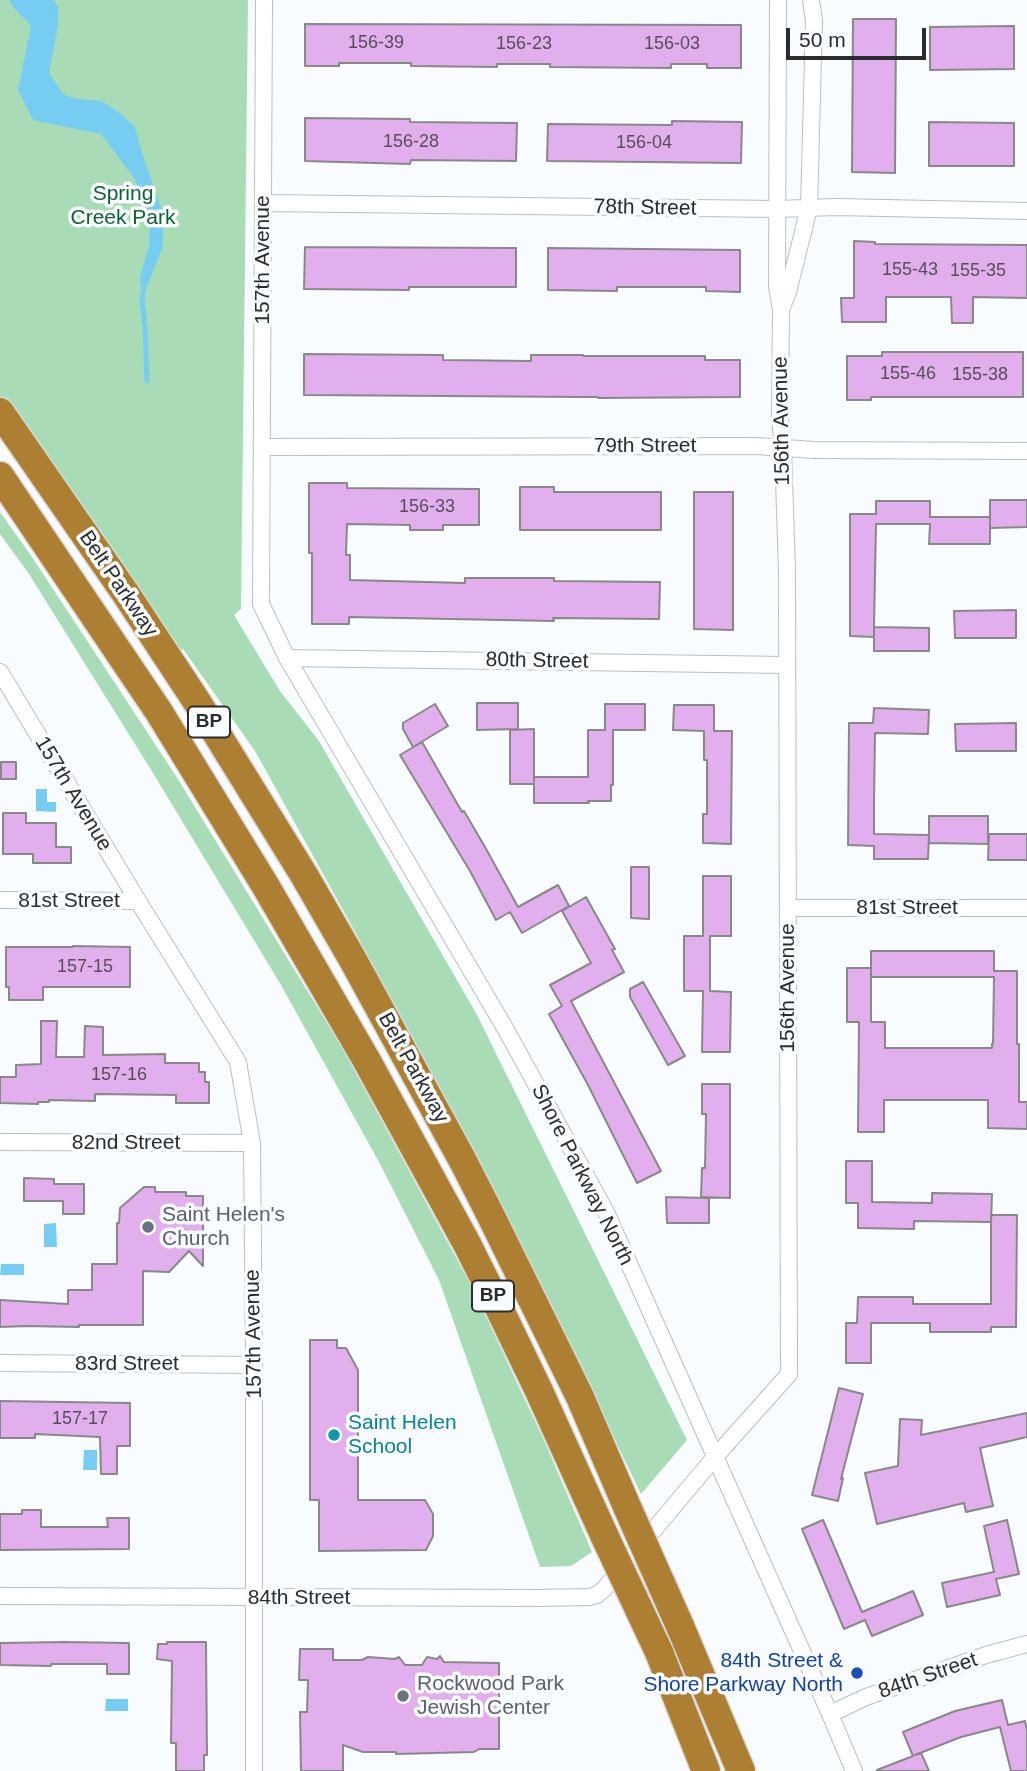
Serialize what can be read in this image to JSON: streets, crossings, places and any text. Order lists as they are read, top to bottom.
{
  "streets": {
    "highway": ["Belt Parkway", "BP"],
    "street": [
      "78th Street",
      "157th Avenue",
      "156th Avenue",
      "79th Street",
      "80th Street",
      "81st Street",
      "82nd Street",
      "Shore Parkway North",
      "83rd Street",
      "84th Street"
    ]
  },
  "crossings": [
    ["78th Street", "157th Avenue"],
    ["78th Street", "156th Avenue"],
    ["157th Avenue", "79th Street"],
    ["157th Avenue", "81st Street"],
    ["157th Avenue", "82nd Street"],
    ["157th Avenue", "Shore Parkway North"],
    ["157th Avenue", "83rd Street"],
    ["157th Avenue", "84th Street"],
    ["156th Avenue", "79th Street"],
    ["156th Avenue", "80th Street"],
    ["156th Avenue", "81st Street"],
    ["156th Avenue", "Shore Parkway North"],
    ["156th Avenue", "84th Street"],
    ["80th Street", "Shore Parkway North"],
    ["Shore Parkway North", "84th Street"]
  ],
  "parks": ["Spring Creek Park"],
  "places": [
    "Saint Helen's Church",
    "Saint Helen School",
    "84th Street & Shore Parkway North",
    "Rockwood Park Jewish Center"
  ],
  "house_numbers": [
    "156-39",
    "156-23",
    "156-03",
    "156-28",
    "156-04",
    "155-43",
    "155-35",
    "155-46",
    "155-38",
    "156-33",
    "157-15",
    "157-16",
    "157-17"
  ],
  "scale_bar": "50 m"
}
